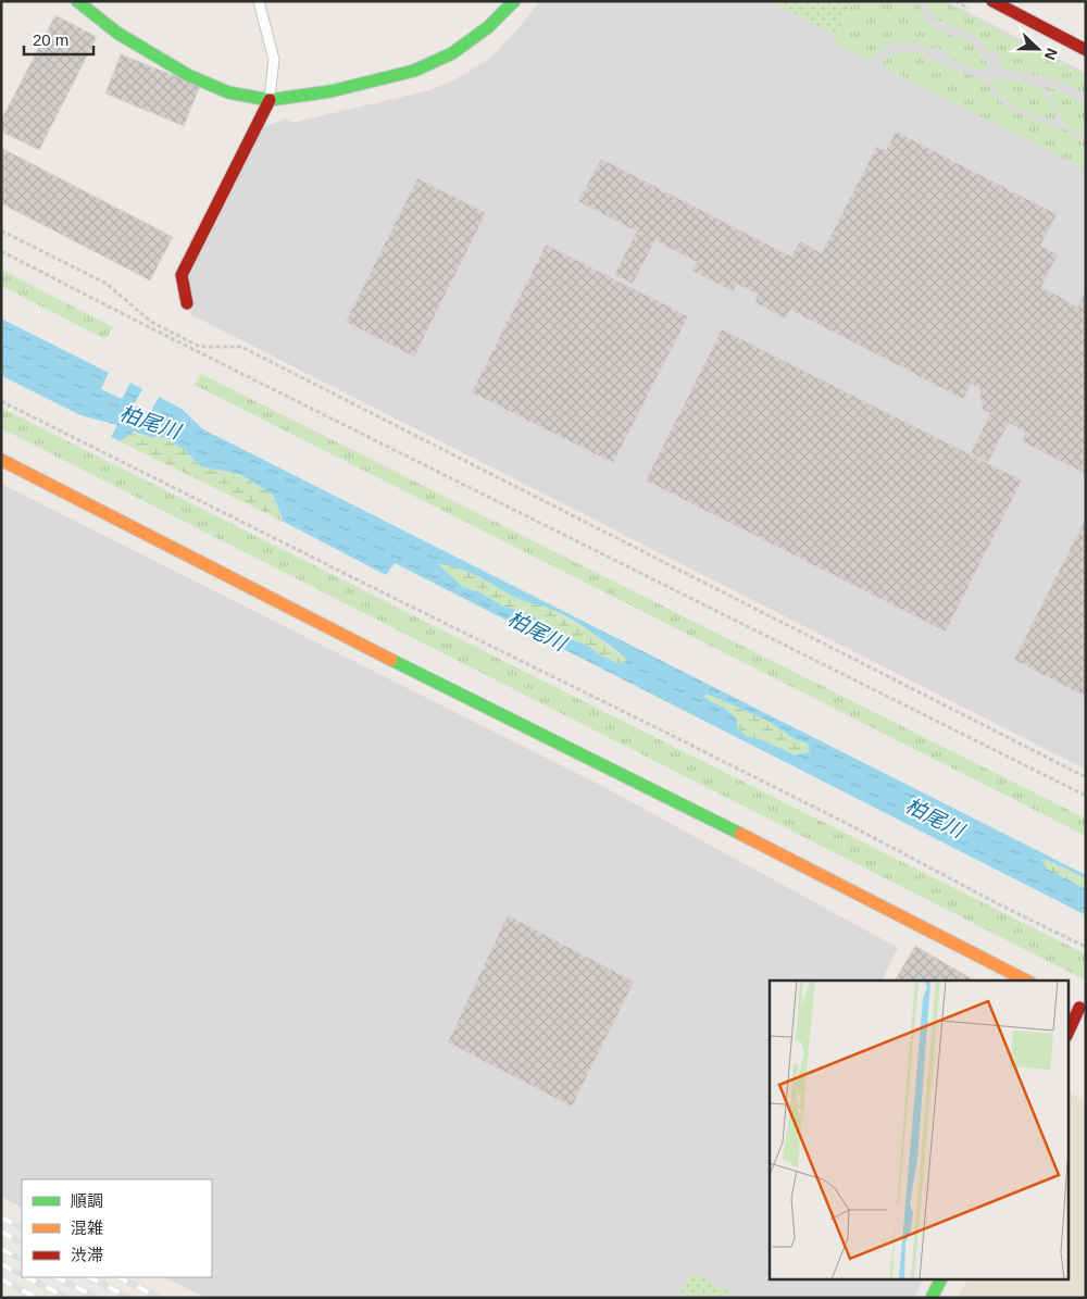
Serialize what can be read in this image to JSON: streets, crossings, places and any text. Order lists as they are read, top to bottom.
{
  "water": ["柏尾川"],
  "legend": ["順調", "混雑", "渋滞"],
  "scale_bar": "20 m",
  "north": "right"
}
